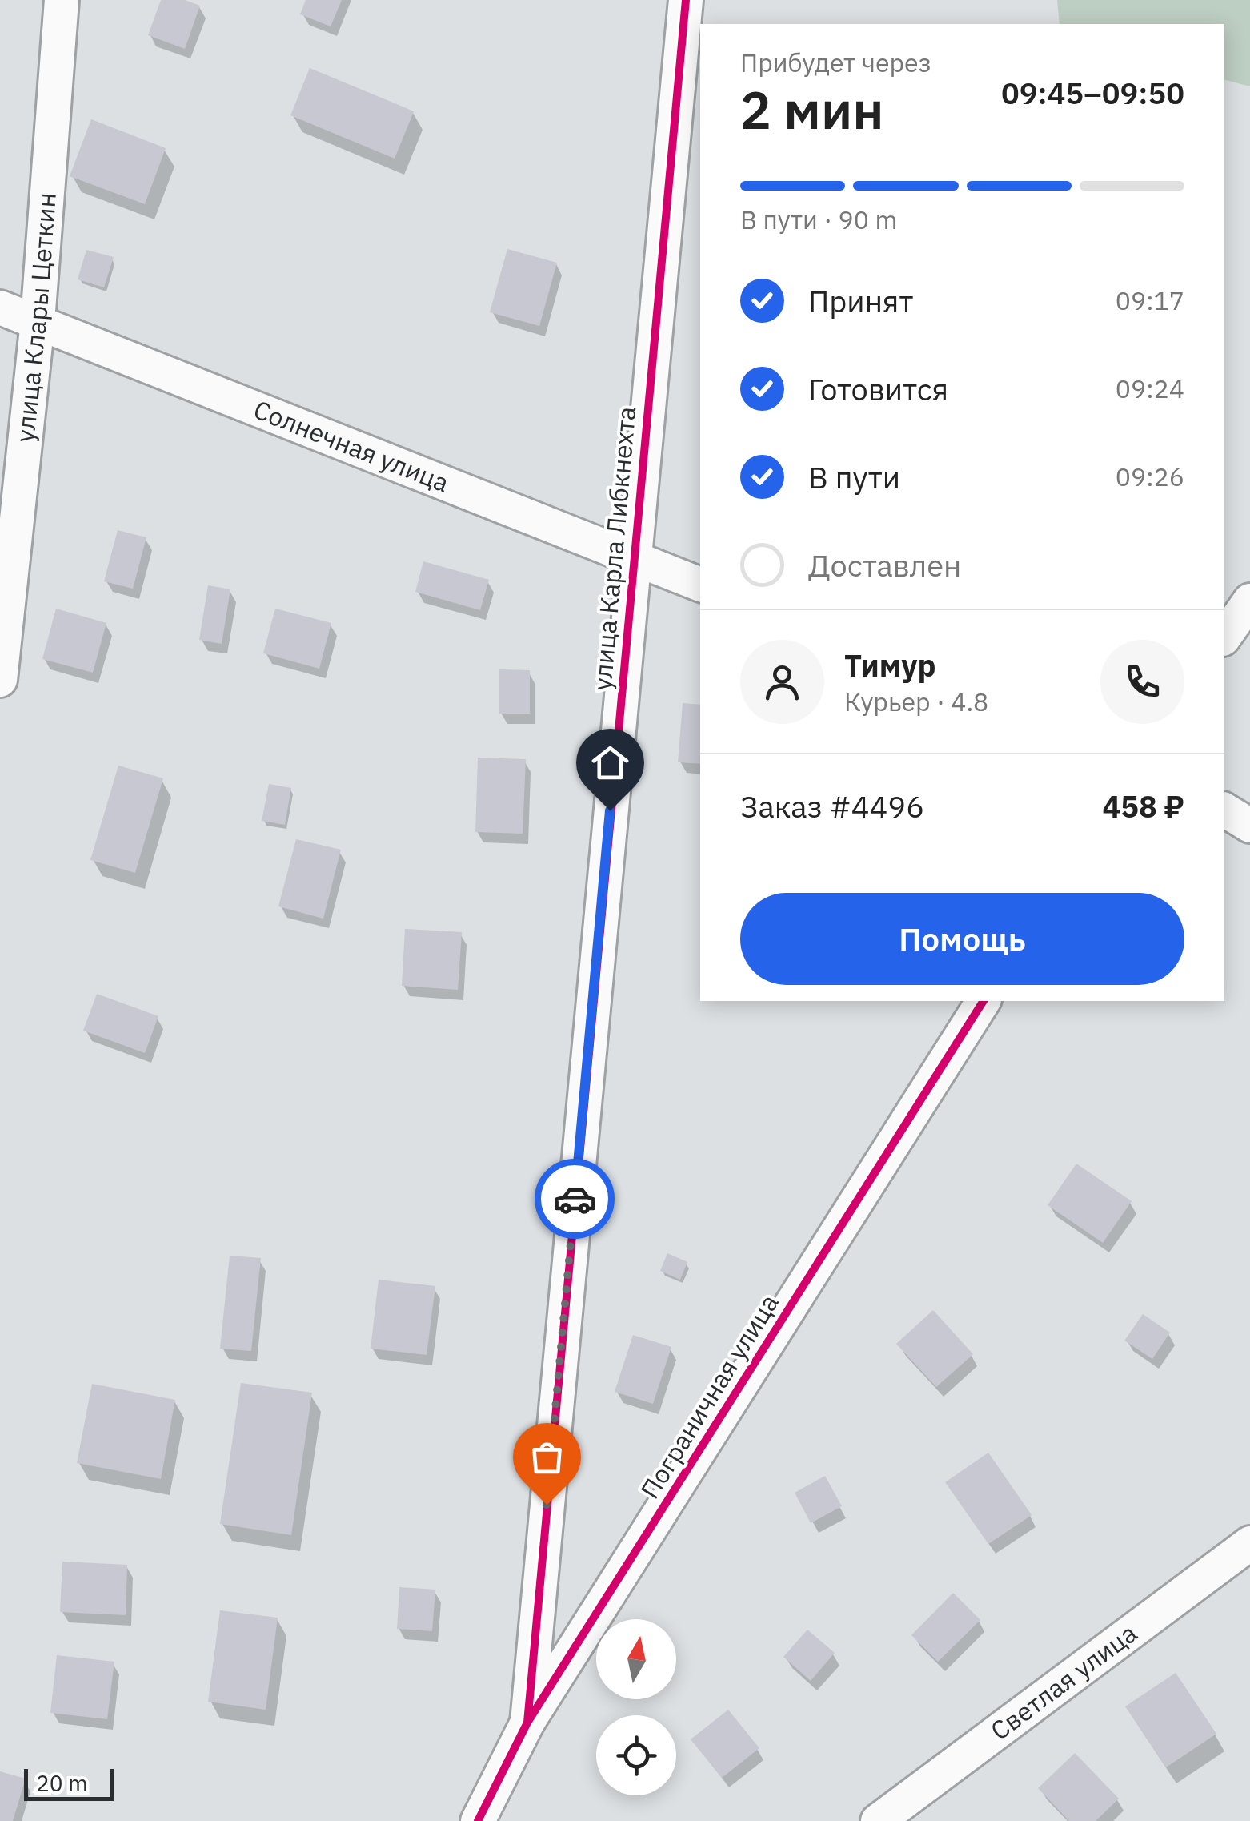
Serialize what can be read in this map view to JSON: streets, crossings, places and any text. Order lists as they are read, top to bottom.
{
  "streets": {
    "street": [
      "улица Клары Цеткин",
      "Солнечная улица",
      "улица Карла Либкнехта",
      "Пограничная улица",
      "Светлая улица"
    ]
  },
  "crossings": [
    ["улица Клары Цеткин", "Солнечная улица"],
    ["Солнечная улица", "улица Карла Либкнехта"],
    ["улица Карла Либкнехта", "Пограничная улица"]
  ],
  "scale_bar": "20 m",
  "north": "top",
  "page": {
    "heading": ["2 мин", "Прибудет через", "09:45–09:50"],
    "panel": [
      "Тимур",
      "Курьер · 4.8",
      "Заказ #4496",
      "458 ₽"
    ],
    "bar": "В пути · 90 m",
    "list": [
      ["Принят", "09:17"],
      ["Готовится", "09:24"],
      ["В пути", "09:26"],
      "Доставлен"
    ],
    "buttons": "Помощь",
    "scale": "20 m"
  }
}
